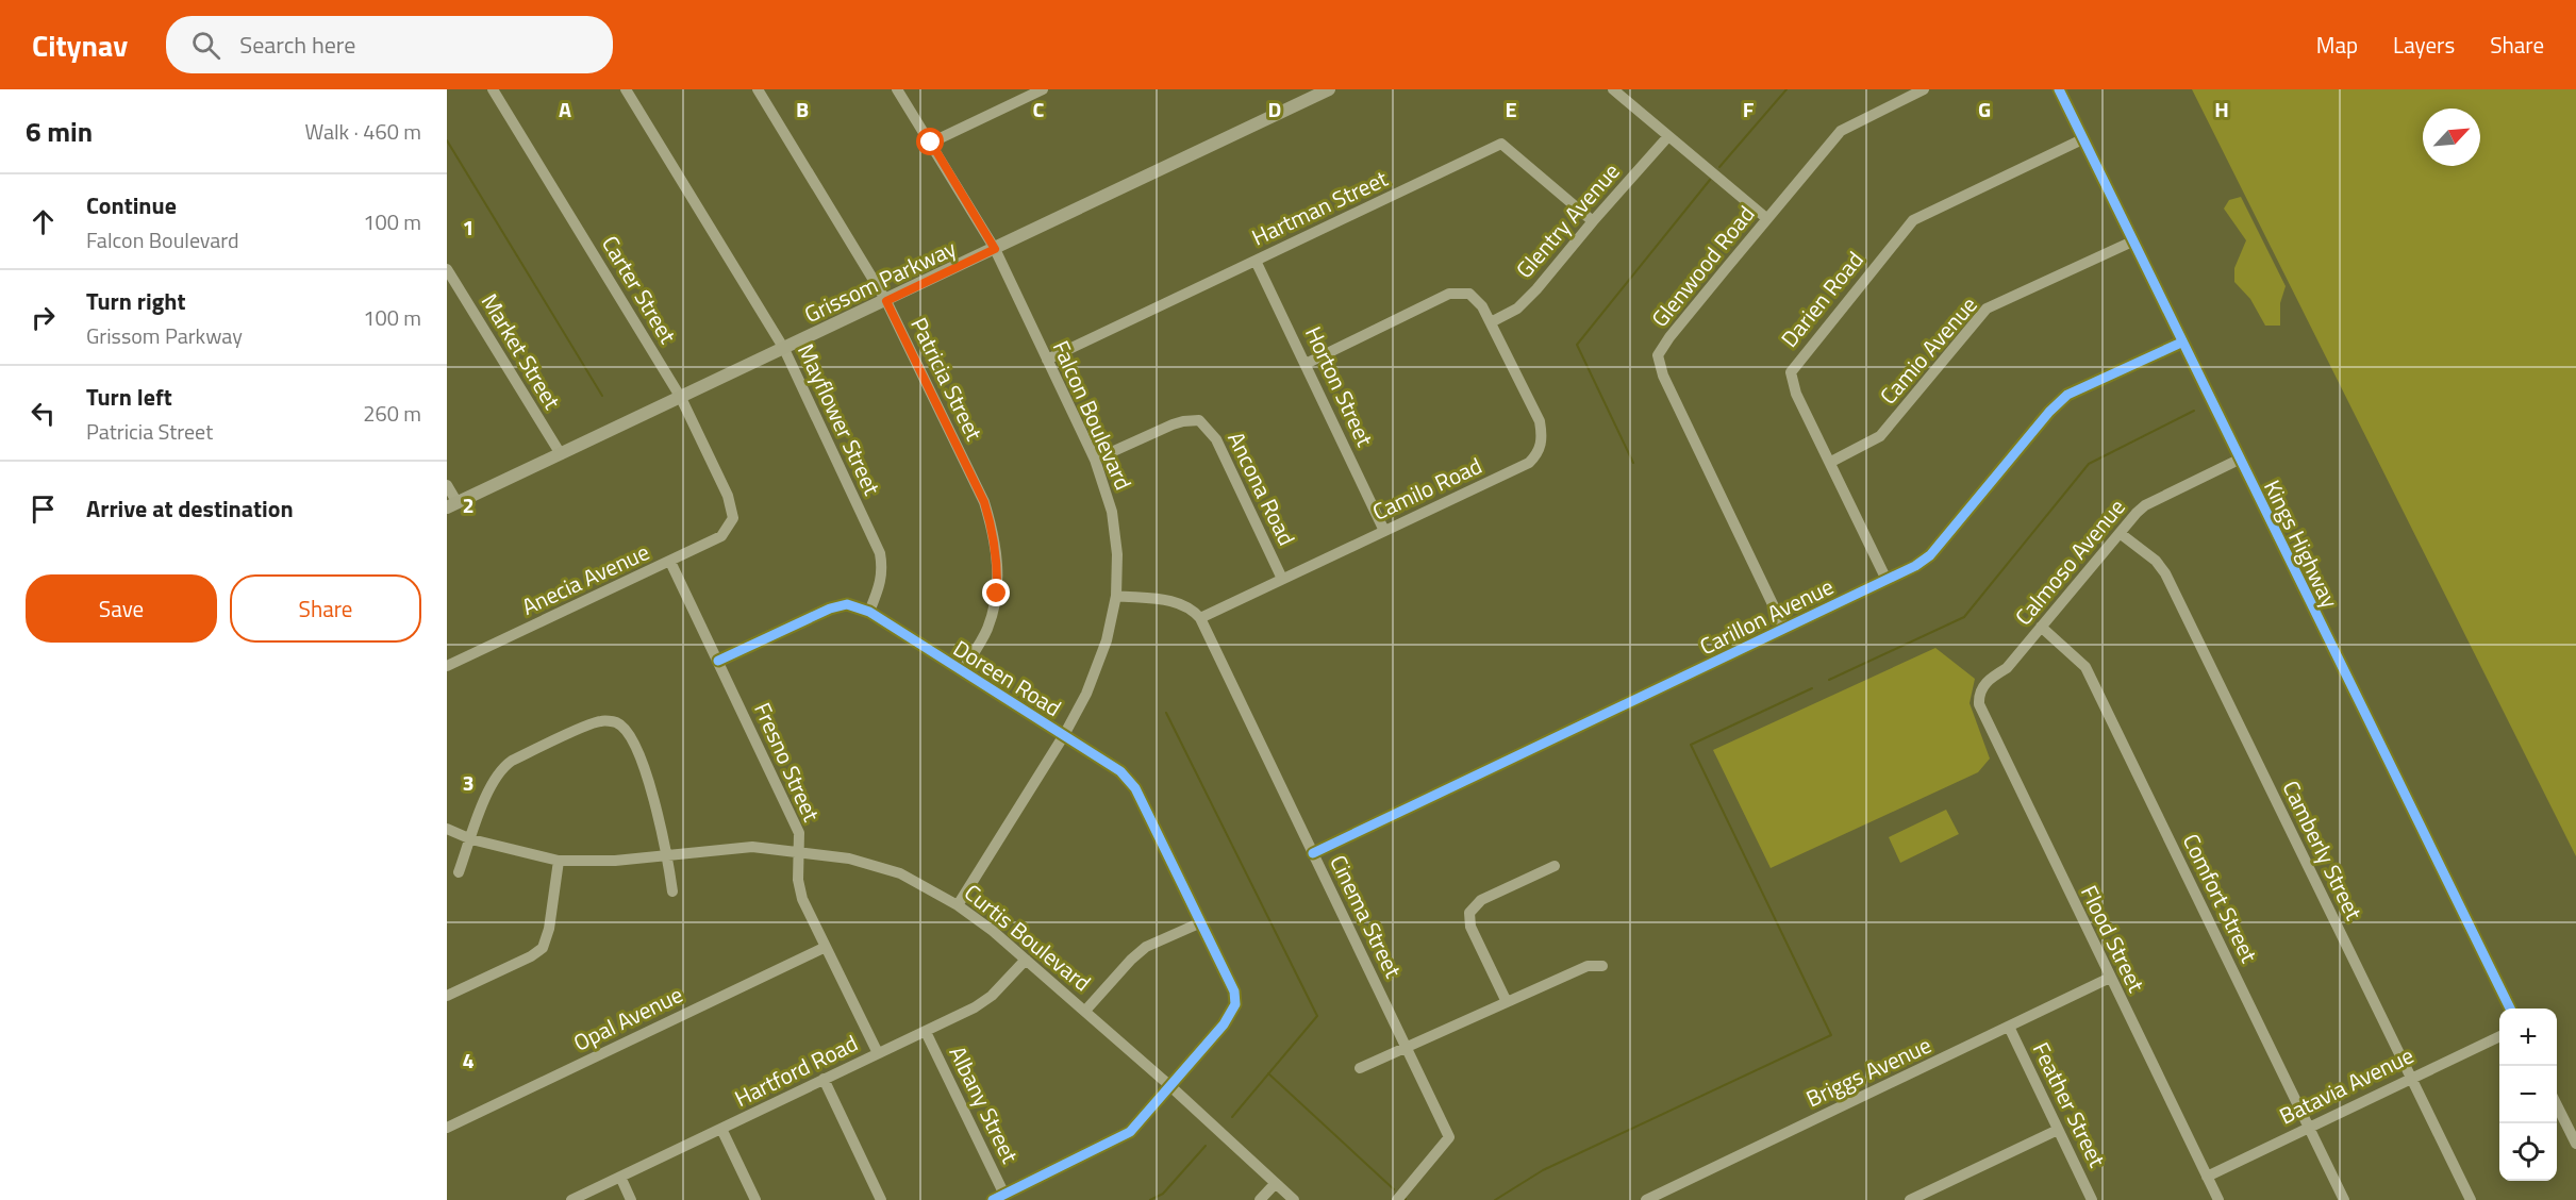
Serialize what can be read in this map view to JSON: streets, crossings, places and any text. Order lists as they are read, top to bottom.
{
  "streets": {
    "main road": ["Grissom Parkway"],
    "street": [
      "Hartman Street",
      "Glentry Avenue",
      "Glenwood Road",
      "Carter Street",
      "Darien Road",
      "Camio Avenue",
      "Market Street",
      "Patricia Street",
      "Horton Street",
      "Falcon Boulevard",
      "Mayflower Street",
      "Ancona Road",
      "Camilo Road",
      "Kings Highway",
      "Calmoso Avenue",
      "Anecia Avenue",
      "Carillon Avenue",
      "Doreen Road",
      "Fresno Street",
      "Camberly Street",
      "Comfort Street",
      "Cinema Street",
      "Curtis Boulevard",
      "Flood Street",
      "Opal Avenue",
      "Hartford Road",
      "Briggs Avenue",
      "Batavia Avenue",
      "Albany Street",
      "Feather Street"
    ]
  },
  "crossings": [
    ["Hartman Street", "Glentry Avenue"],
    ["Hartman Street", "Horton Street"],
    ["Hartman Street", "Falcon Boulevard"],
    ["Glentry Avenue", "Camilo Road"],
    ["Glenwood Road", "Carillon Avenue"],
    ["Grissom Parkway", "Carter Street"],
    ["Grissom Parkway", "Market Street"],
    ["Grissom Parkway", "Patricia Street"],
    ["Grissom Parkway", "Falcon Boulevard"],
    ["Grissom Parkway", "Mayflower Street"],
    ["Carter Street", "Anecia Avenue"],
    ["Darien Road", "Camio Avenue"],
    ["Darien Road", "Kings Highway"],
    ["Darien Road", "Carillon Avenue"],
    ["Camio Avenue", "Kings Highway"],
    ["Patricia Street", "Doreen Road"],
    ["Horton Street", "Camilo Road"],
    ["Falcon Boulevard", "Ancona Road"],
    ["Falcon Boulevard", "Doreen Road"],
    ["Falcon Boulevard", "Curtis Boulevard"],
    ["Mayflower Street", "Doreen Road"],
    ["Ancona Road", "Camilo Road"],
    ["Camilo Road", "Cinema Street"],
    ["Kings Highway", "Calmoso Avenue"],
    ["Kings Highway", "Carillon Avenue"],
    ["Calmoso Avenue", "Camberly Street"],
    ["Calmoso Avenue", "Comfort Street"],
    ["Calmoso Avenue", "Flood Street"],
    ["Anecia Avenue", "Fresno Street"],
    ["Carillon Avenue", "Cinema Street"],
    ["Doreen Road", "Fresno Street"],
    ["Doreen Road", "Curtis Boulevard"],
    ["Fresno Street", "Curtis Boulevard"],
    ["Fresno Street", "Opal Avenue"],
    ["Fresno Street", "Hartford Road"],
    ["Camberly Street", "Batavia Avenue"],
    ["Comfort Street", "Batavia Avenue"],
    ["Curtis Boulevard", "Hartford Road"],
    ["Flood Street", "Briggs Avenue"],
    ["Flood Street", "Batavia Avenue"],
    ["Hartford Road", "Albany Street"],
    ["Briggs Avenue", "Feather Street"]
  ],
  "north": "top right",
  "page": {
    "header": "Citynav",
    "search": "Search here",
    "nav": ["Map", "Layers", "Share"],
    "heading": ["6 min", "Walk · 460 m"],
    "list": [
      ["Continue", "Falcon Boulevard", "100 m"],
      ["Turn right", "Grissom Parkway", "100 m"],
      ["Turn left", "Patricia Street", "260 m"],
      "Arrive at destination"
    ],
    "buttons": ["Save", "Share"],
    "map_buttons": ["+", "−"]
  },
  "grid": {
    "columns": [
      "A",
      "B",
      "C",
      "D",
      "E",
      "F",
      "G",
      "H"
    ],
    "rows": [
      "1",
      "2",
      "3",
      "4"
    ]
  }
}
